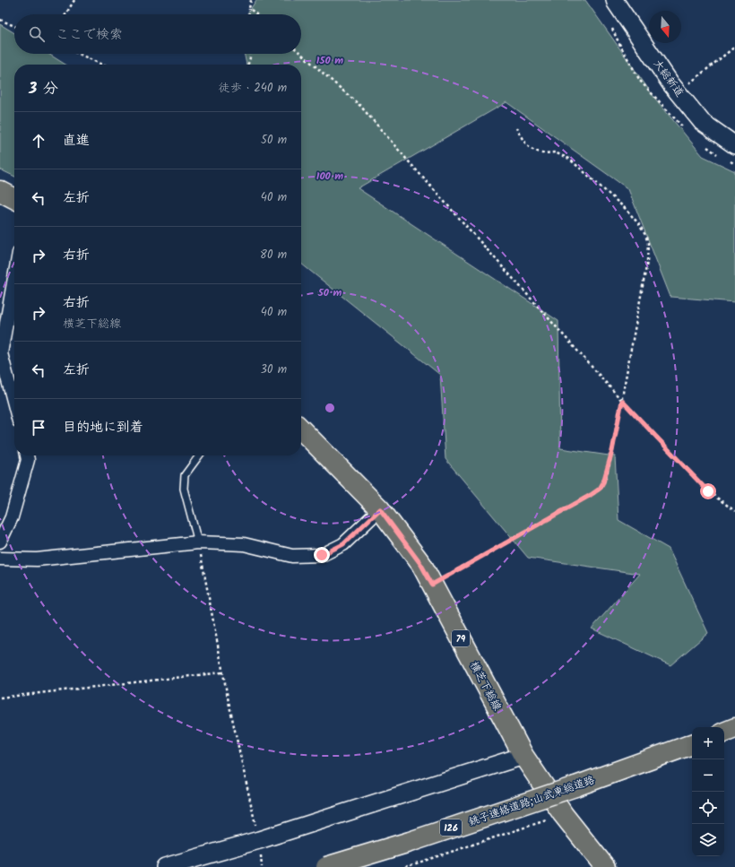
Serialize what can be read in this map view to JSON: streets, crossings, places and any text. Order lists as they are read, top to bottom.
{
  "streets": {
    "main road": [
      "79",
      "横芝下総線",
      "銚子連絡道路;山武東総道路",
      "126"
    ],
    "street": ["大総新道"]
  },
  "north": "bottom",
  "page": {
    "search": "ここで検索",
    "heading": ["3 分", "徒歩 · 240 m"],
    "list": [
      ["直進", "50 m"],
      ["左折", "40 m"],
      ["右折", "80 m"],
      ["右折", "横芝下総線", "40 m"],
      ["左折", "30 m"],
      "目的地に到着"
    ],
    "map_buttons": ["+", "−"]
  },
  "rings": ["150 m", "100 m", "50 m"]
}
